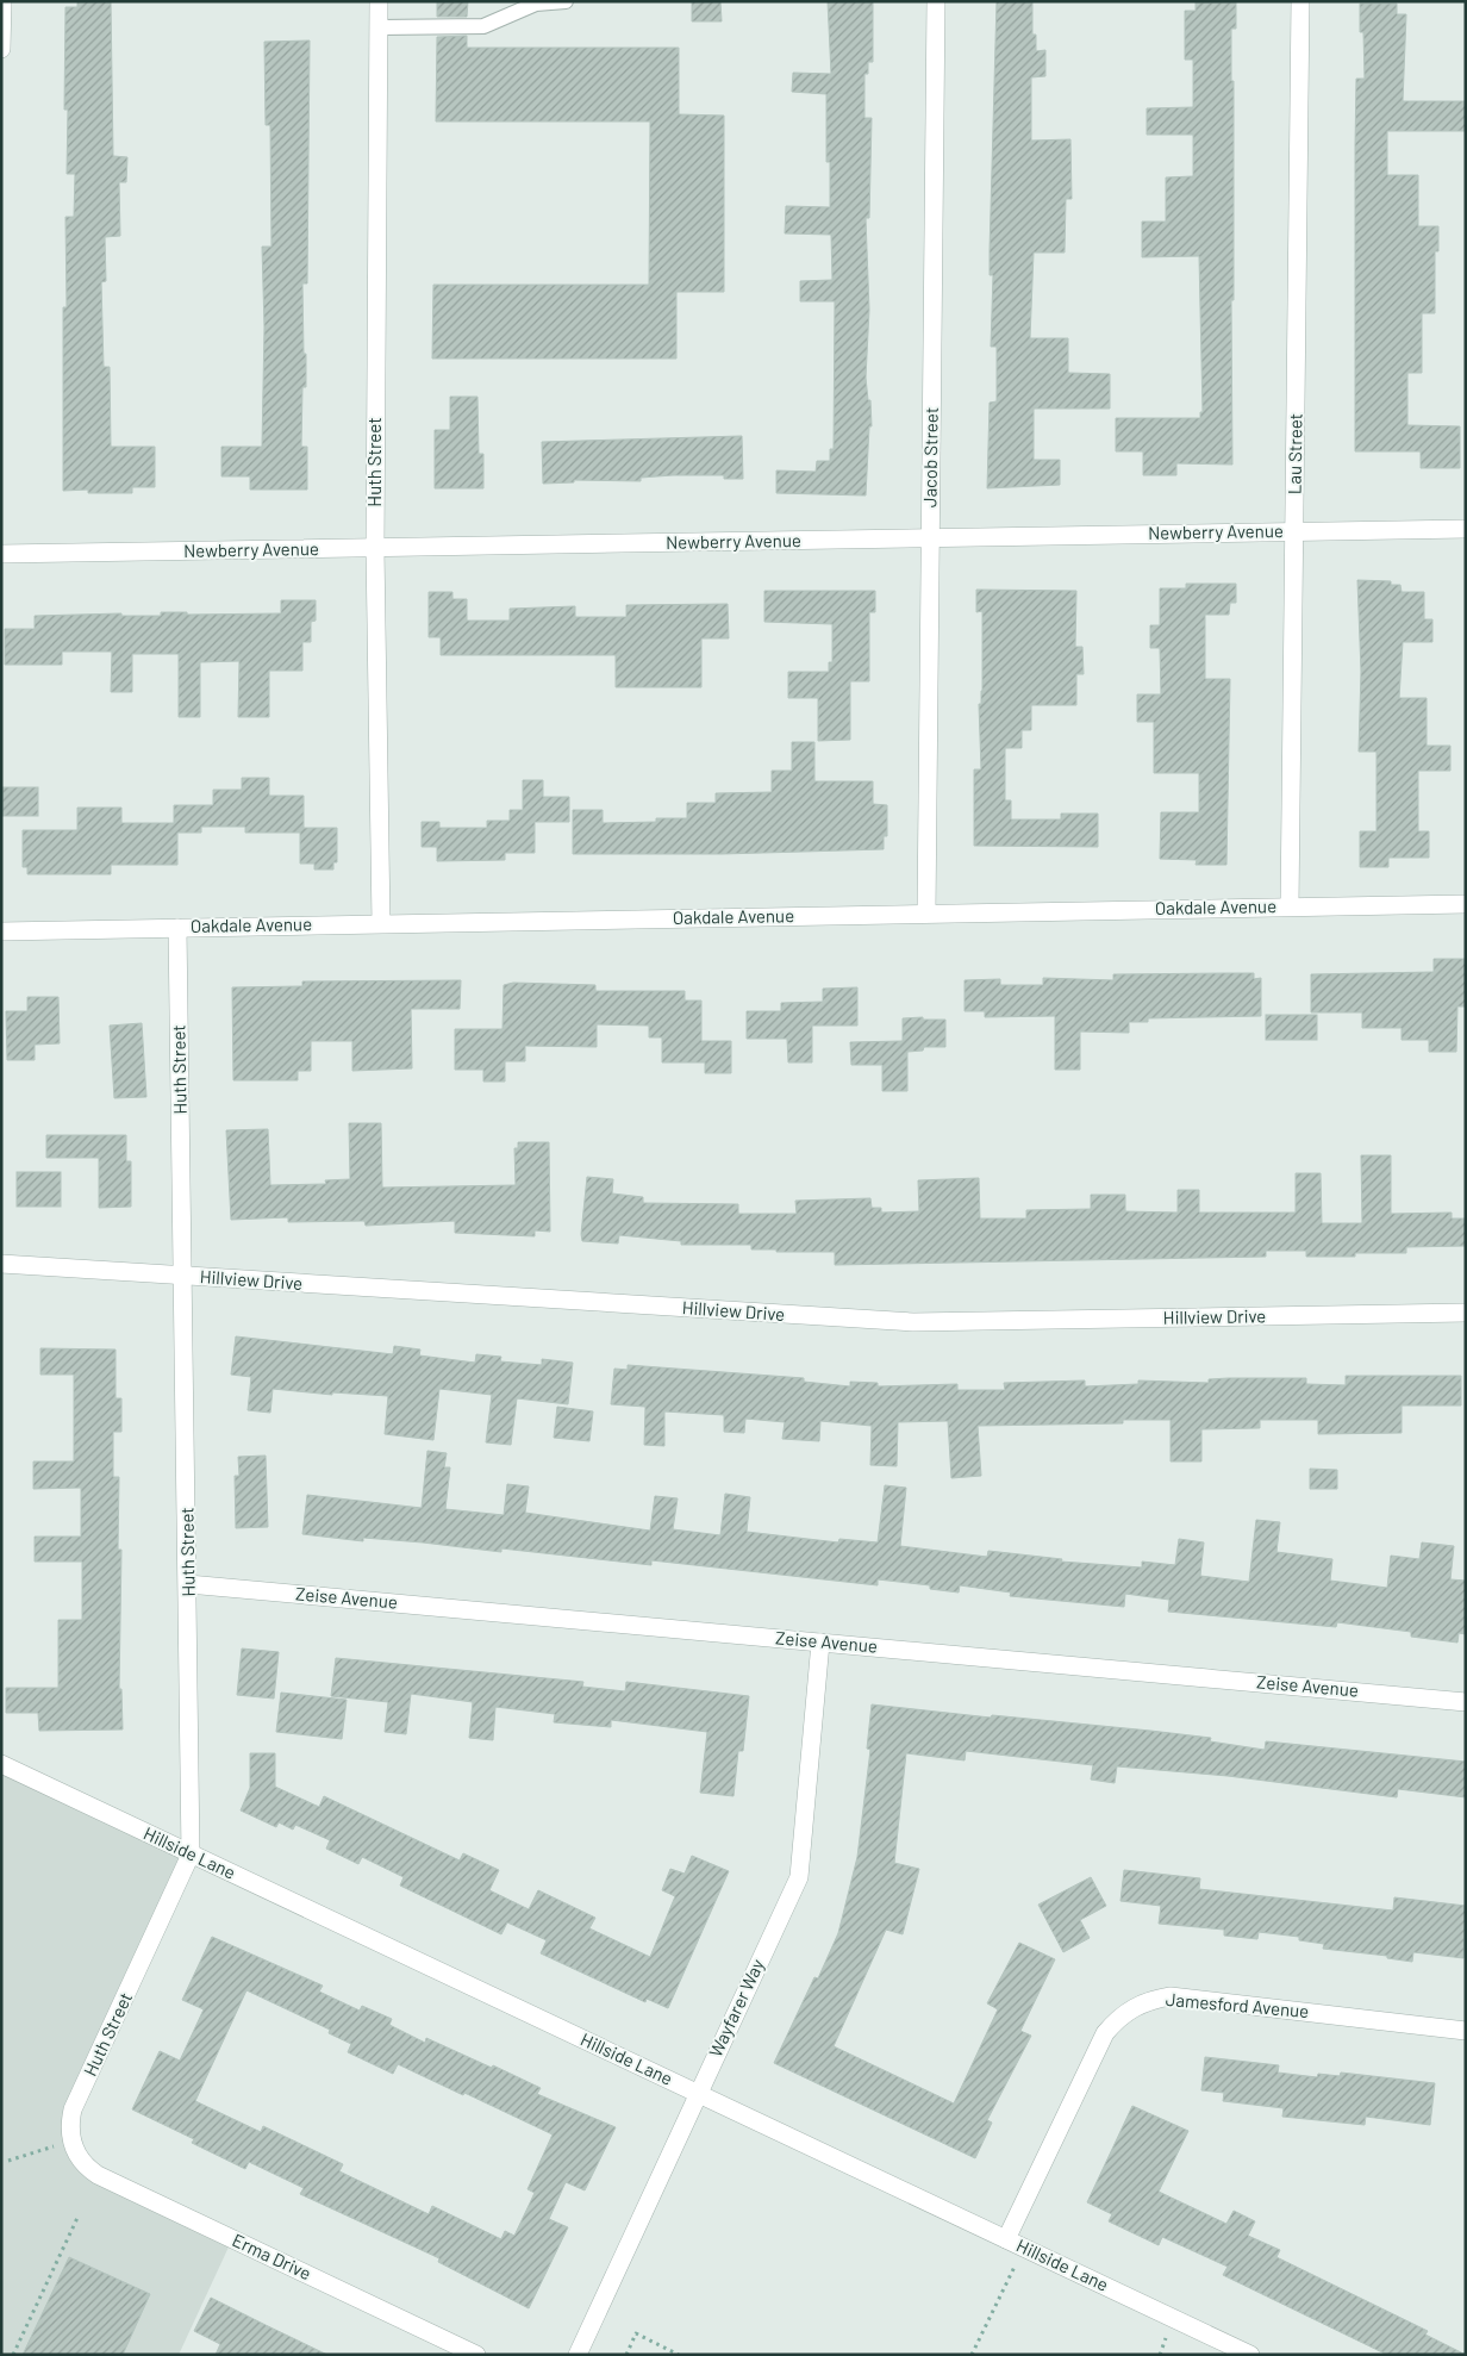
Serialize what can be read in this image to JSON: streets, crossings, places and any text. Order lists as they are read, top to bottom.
{
  "streets": {
    "street": [
      "Lau Street",
      "Jacob Street",
      "Huth Street",
      "Newberry Avenue",
      "Oakdale Avenue",
      "Hillview Drive",
      "Zeise Avenue",
      "Hillside Lane",
      "Jamesford Avenue",
      "Wayfarer Way",
      "Erma Drive"
    ]
  },
  "crossings": [
    ["Lau Street", "Newberry Avenue"],
    ["Lau Street", "Oakdale Avenue"],
    ["Jacob Street", "Newberry Avenue"],
    ["Jacob Street", "Oakdale Avenue"],
    ["Huth Street", "Newberry Avenue"],
    ["Huth Street", "Oakdale Avenue"],
    ["Huth Street", "Hillview Drive"],
    ["Huth Street", "Zeise Avenue"],
    ["Huth Street", "Hillside Lane"],
    ["Huth Street", "Erma Drive"],
    ["Zeise Avenue", "Wayfarer Way"],
    ["Hillside Lane", "Jamesford Avenue"],
    ["Hillside Lane", "Wayfarer Way"]
  ]
}
